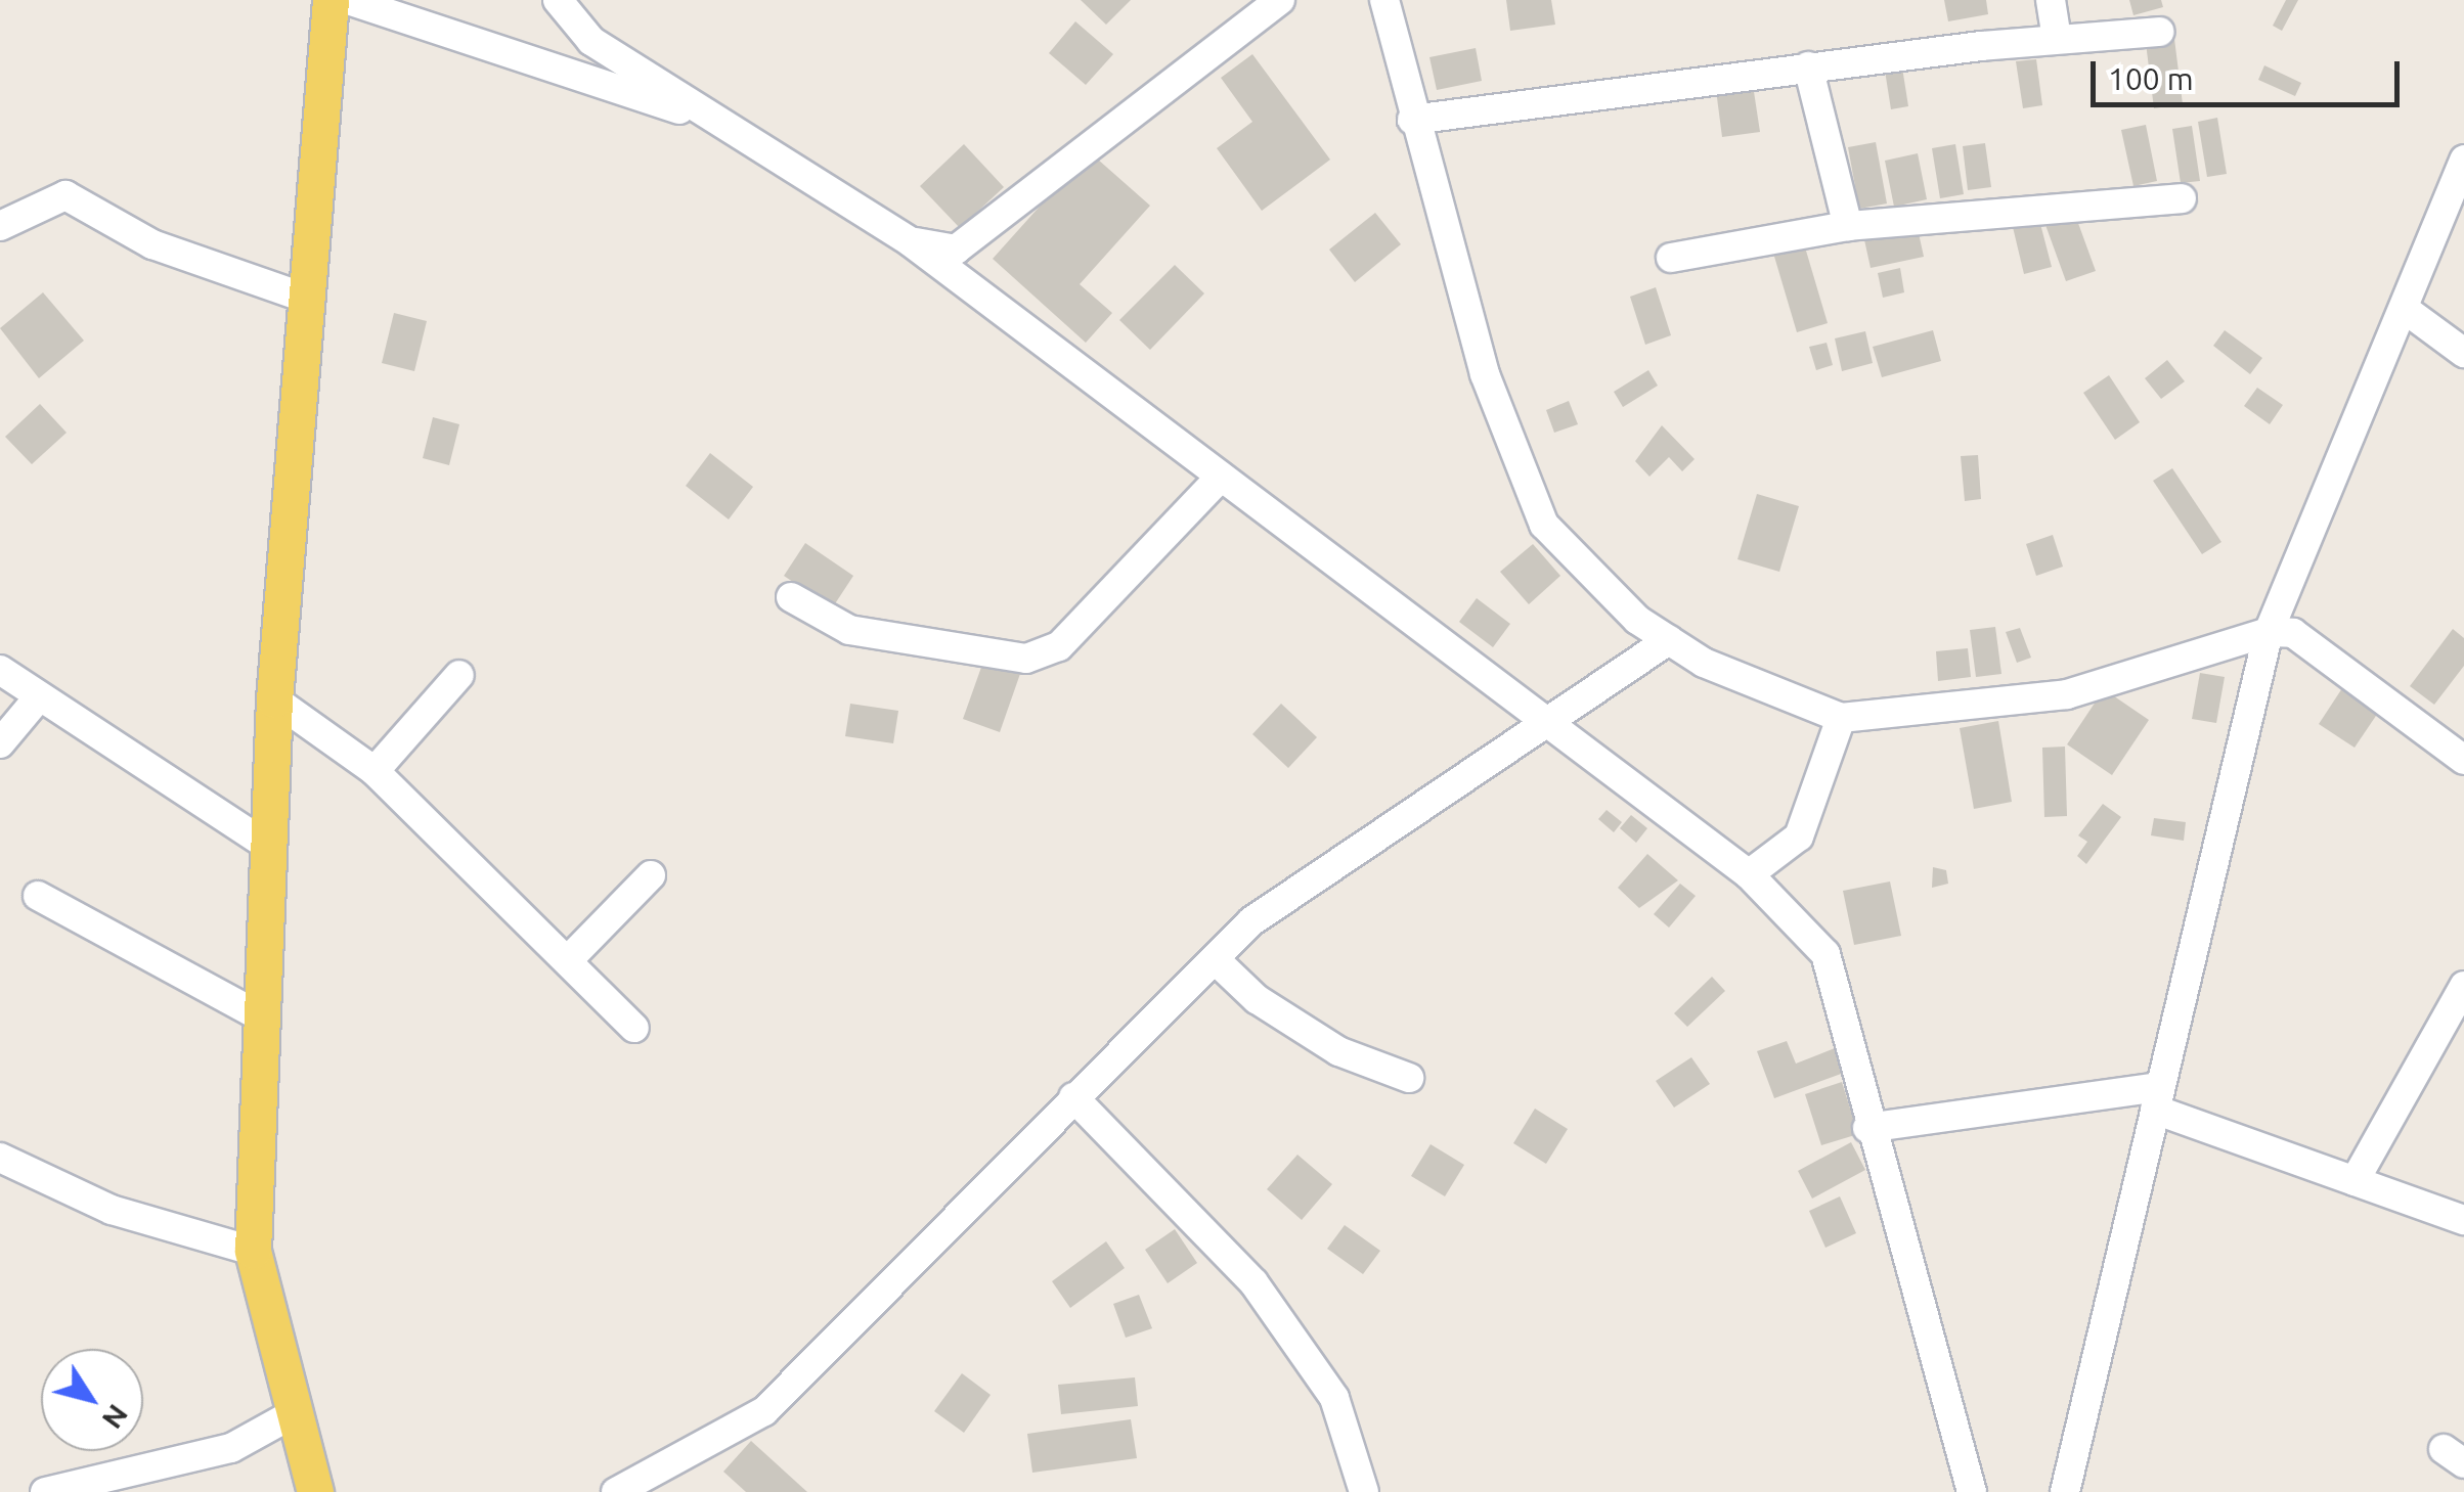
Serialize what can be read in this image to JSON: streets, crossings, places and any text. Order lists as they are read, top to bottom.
{
  "scale_bar": "100 m",
  "north": "bottom right"
}
